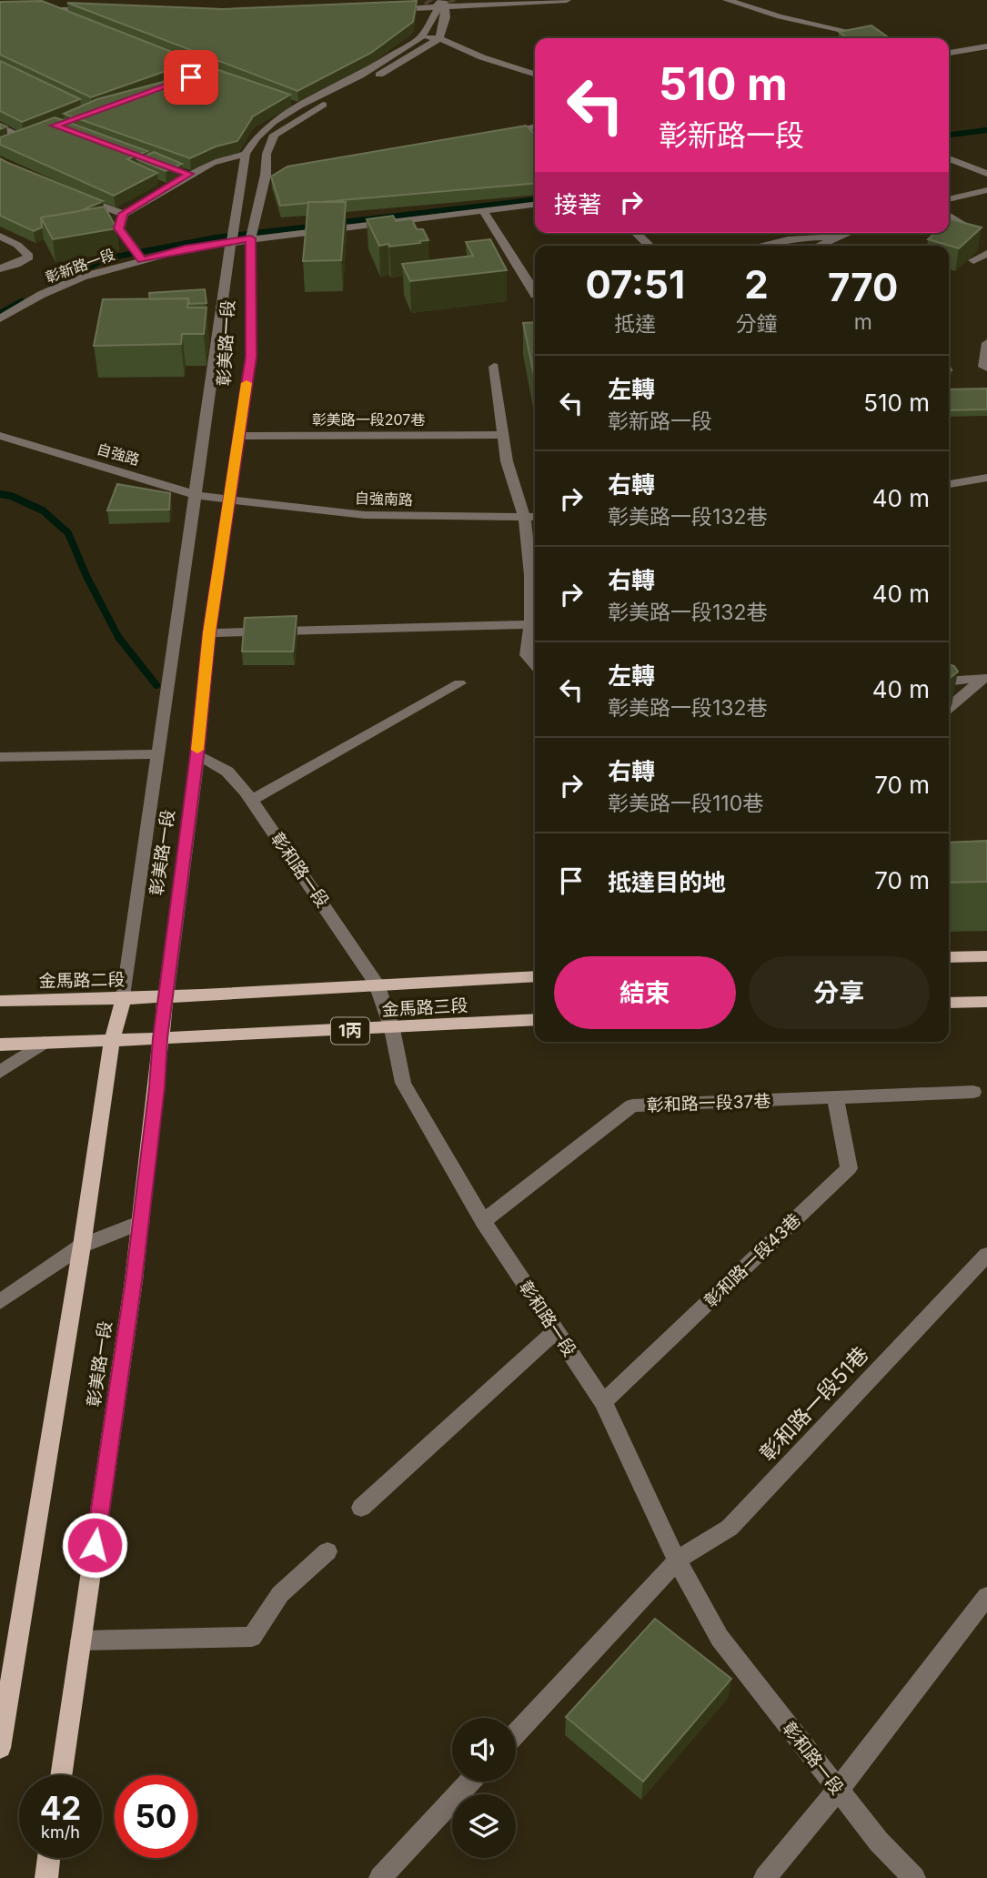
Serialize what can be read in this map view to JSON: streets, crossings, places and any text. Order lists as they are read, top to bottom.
{
  "streets": {
    "main road": [
      "彰美路一段",
      "金馬路二段",
      "金馬路三段",
      "1丙"
    ],
    "street": [
      "彰新路一段",
      "彰美路一段207巷",
      "自強路",
      "自強南路",
      "彰和路一段",
      "彰和路一段37巷",
      "彰和路一段43巷",
      "彰和路一段51巷"
    ]
  },
  "crossings": [
    ["彰新路一段", "彰美路一段"],
    ["彰美路一段", "彰美路一段207巷"],
    ["彰美路一段", "自強路"],
    ["彰美路一段", "自強南路"],
    ["彰美路一段", "彰和路一段"],
    ["彰美路一段", "金馬路二段"],
    ["彰美路一段", "金馬路三段"],
    ["彰美路一段", "1丙"],
    ["自強路", "自強南路"],
    ["彰和路一段", "金馬路三段"],
    ["彰和路一段", "彰和路一段37巷"],
    ["彰和路一段", "彰和路一段43巷"],
    ["彰和路一段", "彰和路一段51巷"],
    ["金馬路二段", "金馬路三段"],
    ["金馬路三段", "1丙"],
    ["彰和路一段37巷", "彰和路一段43巷"]
  ],
  "page": {
    "turn": ["510 m", "彰新路一段"],
    "then": "接著",
    "eta": [
      "07:51",
      "抵達",
      "2",
      "分鐘",
      "770",
      "m"
    ],
    "list": [
      {
        "name": "左轉",
        "note": "彰新路一段",
        "value": "510 m"
      },
      {
        "name": "右轉",
        "note": "彰美路一段132巷",
        "value": "40 m"
      },
      {
        "name": "右轉",
        "note": "彰美路一段132巷",
        "value": "40 m"
      },
      {
        "name": "左轉",
        "note": "彰美路一段132巷",
        "value": "40 m"
      },
      {
        "name": "右轉",
        "note": "彰美路一段110巷",
        "value": "70 m"
      },
      {
        "name": "抵達目的地",
        "value": "70 m"
      }
    ],
    "buttons": ["結束", "分享"],
    "speed": "42 km/h",
    "limit": "50"
  }
}
